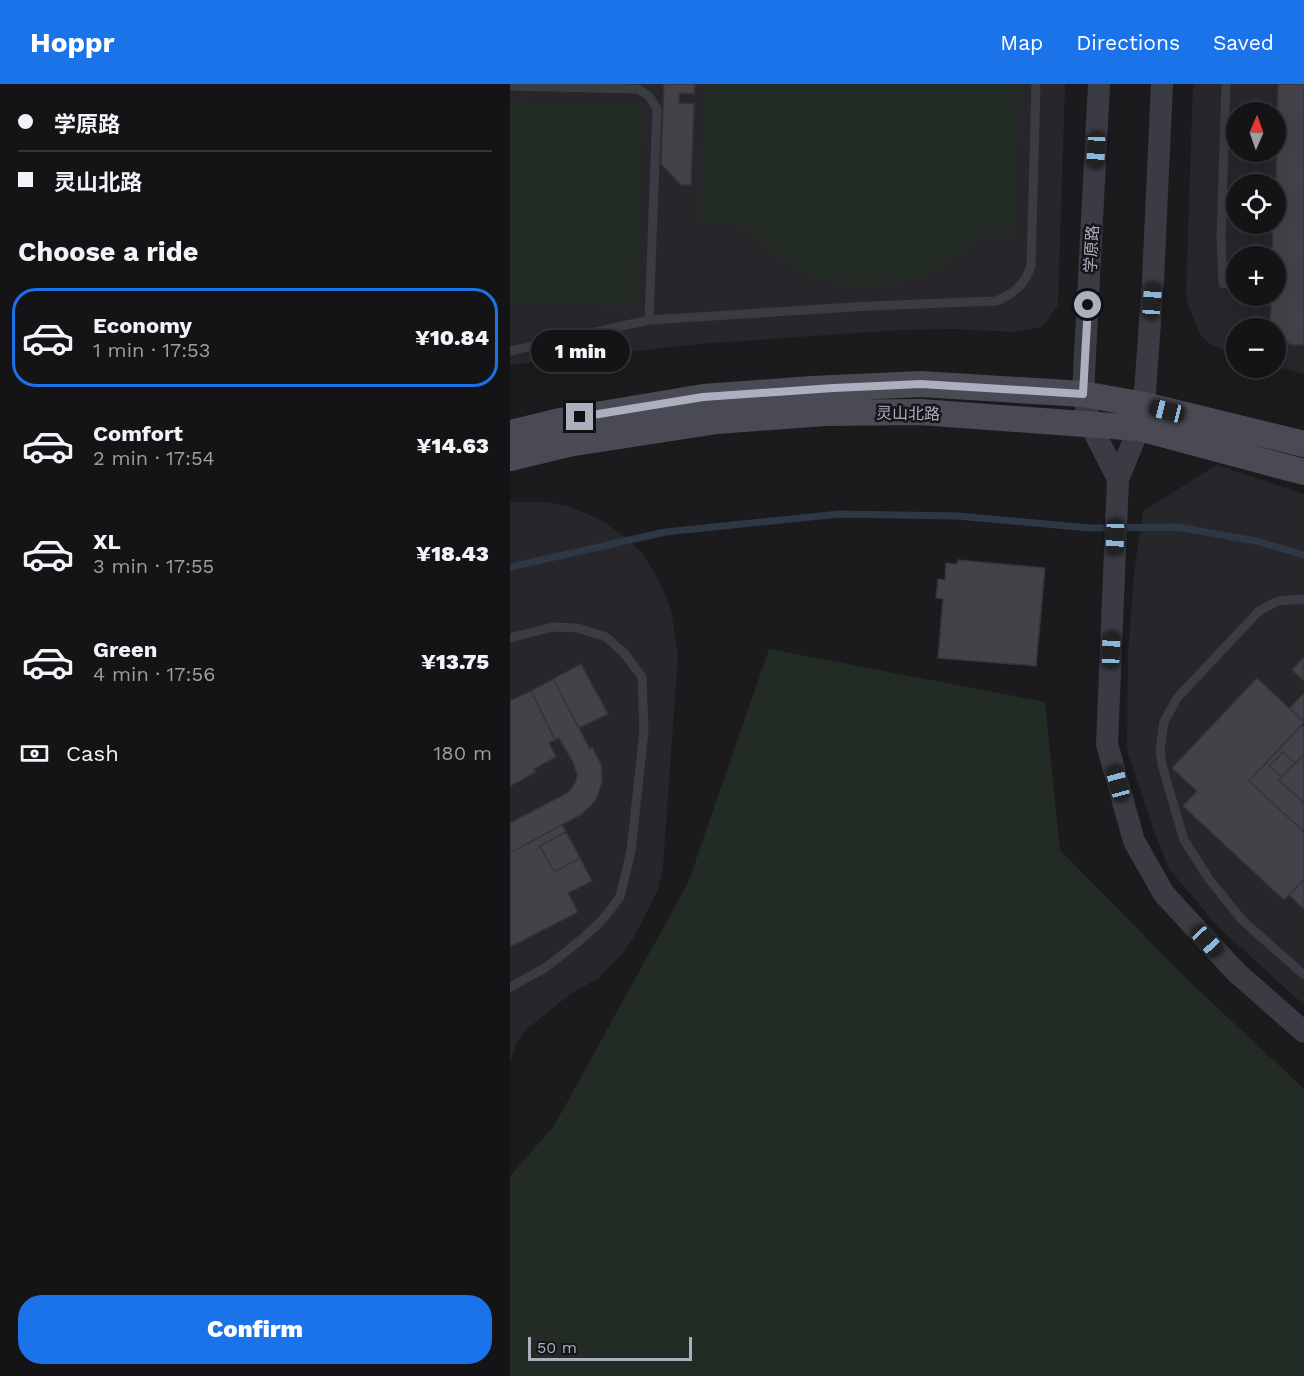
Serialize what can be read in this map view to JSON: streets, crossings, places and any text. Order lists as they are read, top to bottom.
{
  "streets": {
    "main road": ["灵山北路"],
    "street": ["学原路"]
  },
  "crossings": [
    ["学原路", "灵山北路"]
  ],
  "scale_bar": "50 m",
  "north": "top",
  "page": {
    "header": "Hoppr",
    "nav": ["Map", "Directions", "Saved"],
    "banner": ["学原路", "灵山北路"],
    "map_buttons": ["+", "−"],
    "heading": "Choose a ride",
    "list": [
      {
        "name": "Economy",
        "note": "1 min · 17:53",
        "value": "¥10.84"
      },
      {
        "name": "Comfort",
        "note": "2 min · 17:54",
        "value": "¥14.63"
      },
      {
        "name": "XL",
        "note": "3 min · 17:55",
        "value": "¥18.43"
      },
      {
        "name": "Green",
        "note": "4 min · 17:56",
        "value": "¥13.75"
      }
    ],
    "bubble": "1 min",
    "pay": ["Cash", "180 m"],
    "buttons": "Confirm",
    "scale": "50 m"
  }
}
